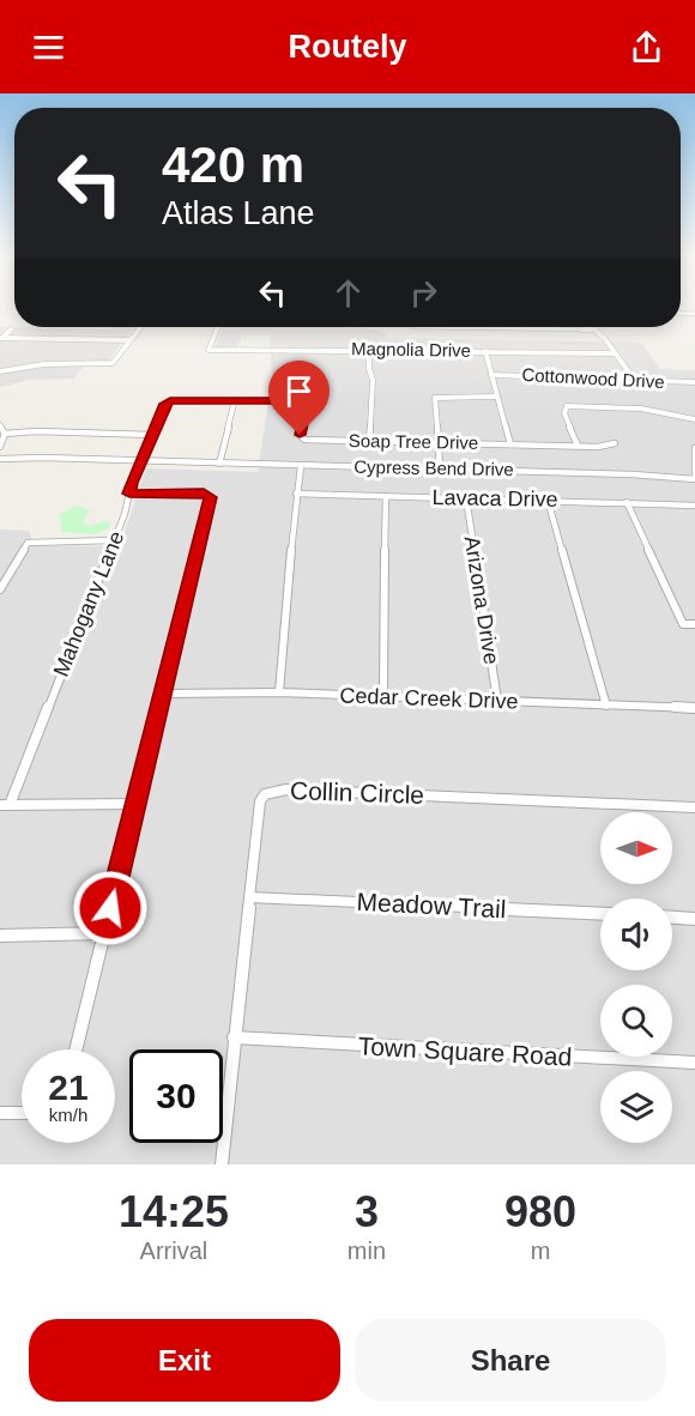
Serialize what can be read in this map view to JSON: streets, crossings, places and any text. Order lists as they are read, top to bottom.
{
  "streets": {
    "street": [
      "Magnolia Drive",
      "Cottonwood Drive",
      "Soap Tree Drive",
      "Cypress Bend Drive",
      "Lavaca Drive",
      "Arizona Drive",
      "Mahogany Lane",
      "Cedar Creek Drive",
      "Collin Circle",
      "Meadow Trail",
      "Town Square Road"
    ]
  },
  "crossings": [
    ["Soap Tree Drive", "Mahogany Lane"],
    ["Cypress Bend Drive", "Mahogany Lane"],
    ["Lavaca Drive", "Arizona Drive"],
    ["Arizona Drive", "Cedar Creek Drive"],
    ["Collin Circle", "Meadow Trail"],
    ["Collin Circle", "Town Square Road"]
  ],
  "north": "right",
  "page": {
    "header": "Routely",
    "turn": ["420 m", "Atlas Lane"],
    "speed": "21 km/h",
    "limit": "30",
    "eta": [
      "14:25",
      "Arrival",
      "3",
      "min",
      "980",
      "m"
    ],
    "buttons": ["Exit", "Share"]
  }
}
